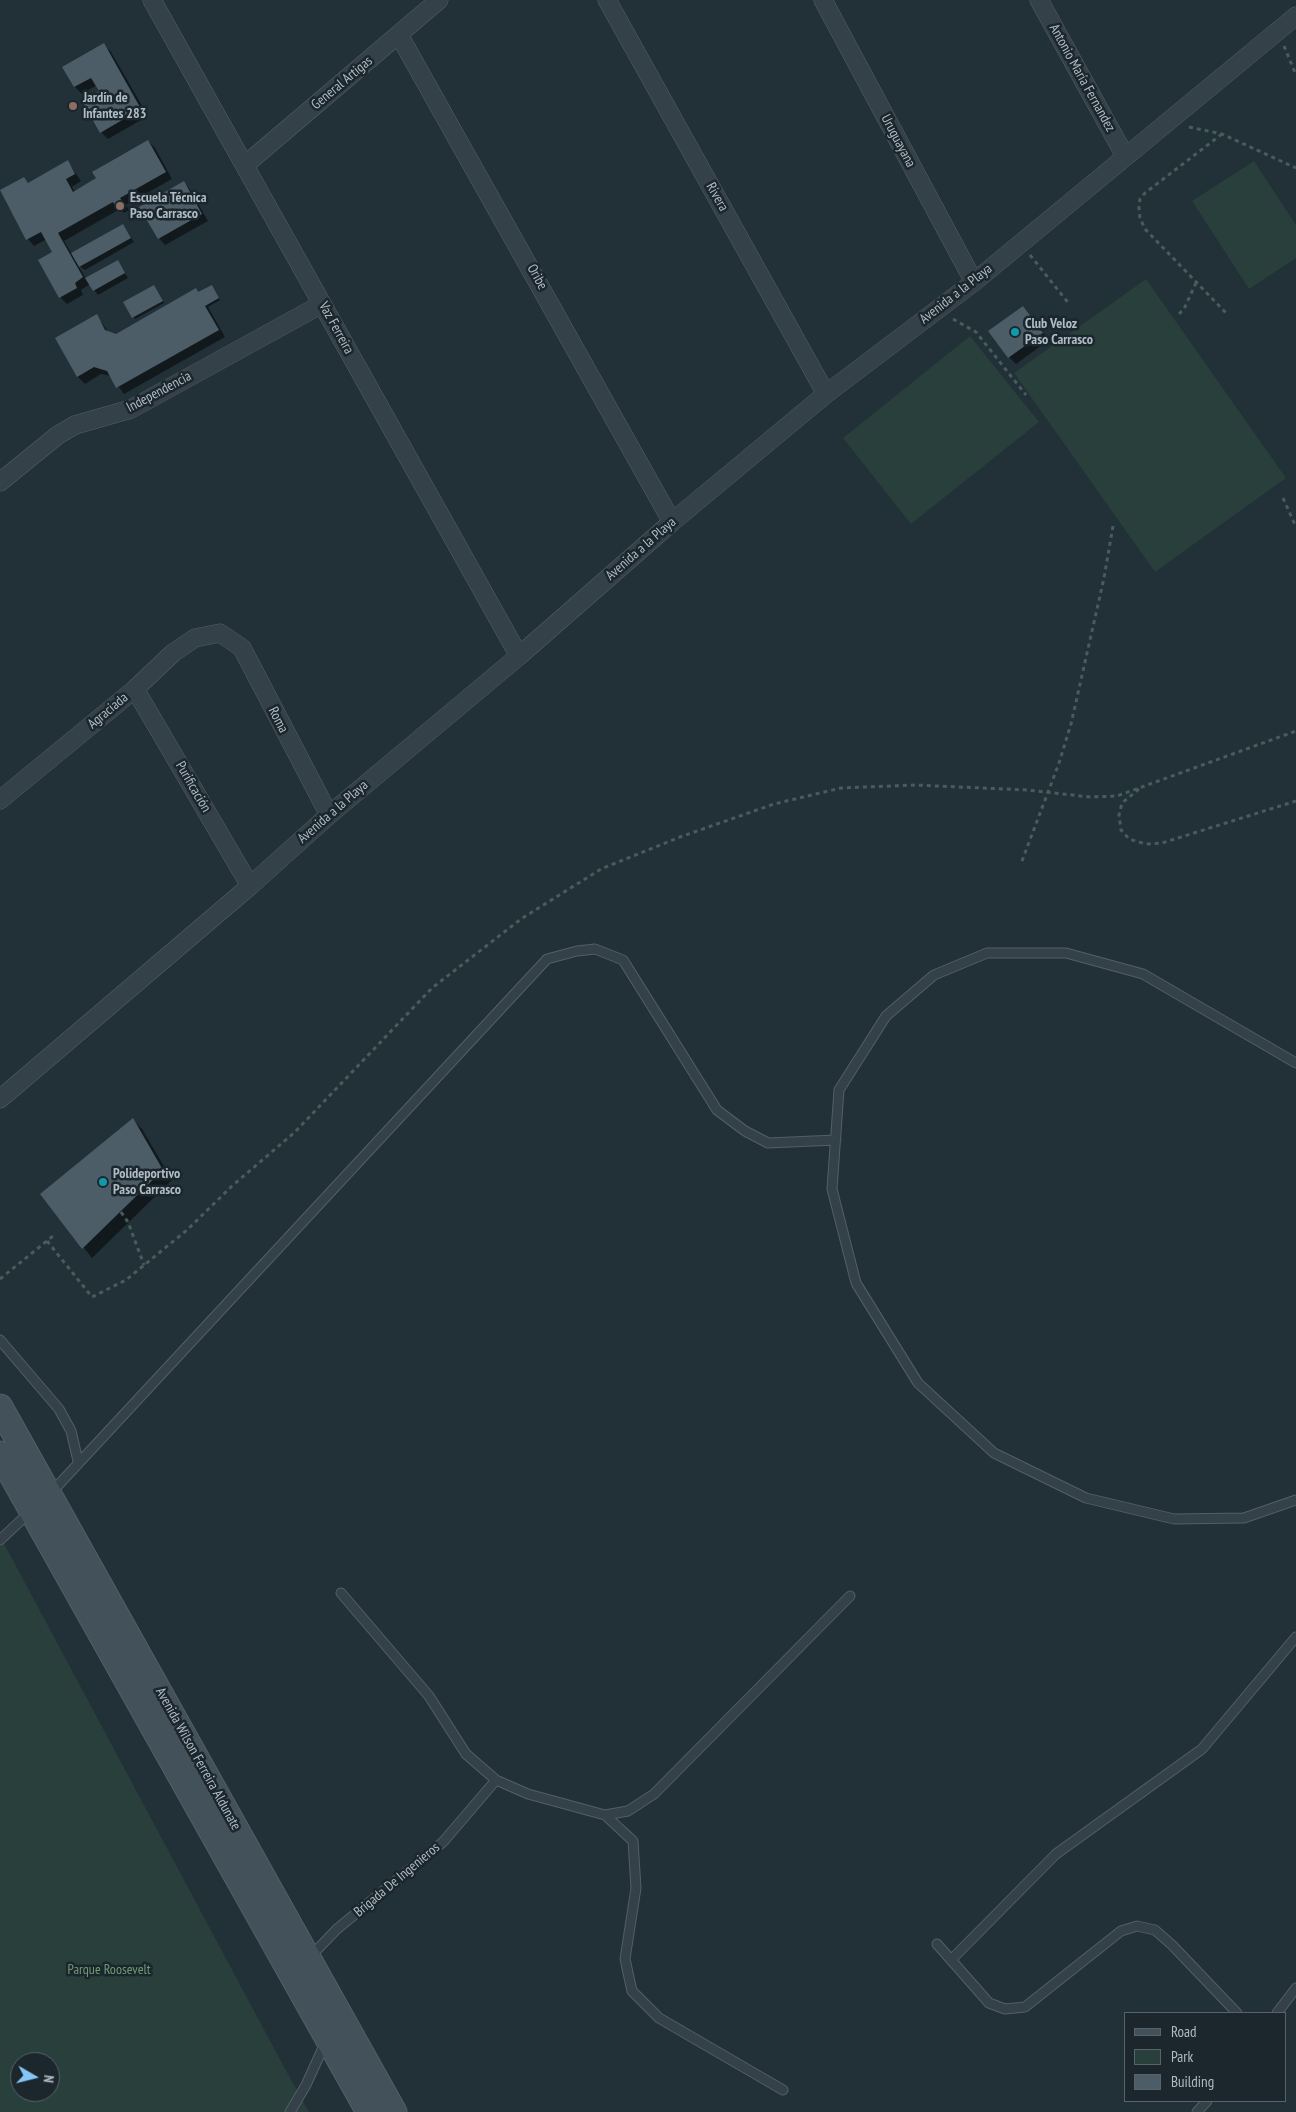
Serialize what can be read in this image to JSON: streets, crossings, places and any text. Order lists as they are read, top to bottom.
{
  "streets": {
    "main road": ["Avenida Wilson Ferreira Aldunate"],
    "street": [
      "Antonio María Fernandez",
      "General Artigas",
      "Uruguayana",
      "Rivera",
      "Oribe",
      "Avenida a la Playa",
      "Vaz Ferreira",
      "Independencia",
      "Agraciada",
      "Roma",
      "Purificación"
    ],
    "lane": ["Brigada De Ingenieros"]
  },
  "crossings": [
    ["Antonio María Fernandez", "Avenida a la Playa"],
    ["General Artigas", "Oribe"],
    ["General Artigas", "Vaz Ferreira"],
    ["Uruguayana", "Avenida a la Playa"],
    ["Rivera", "Avenida a la Playa"],
    ["Oribe", "Avenida a la Playa"],
    ["Avenida a la Playa", "Vaz Ferreira"],
    ["Avenida a la Playa", "Roma"],
    ["Avenida a la Playa", "Purificación"],
    ["Vaz Ferreira", "Independencia"],
    ["Agraciada", "Roma"],
    ["Agraciada", "Purificación"],
    ["Avenida Wilson Ferreira Aldunate", "Brigada De Ingenieros"]
  ],
  "parks": ["Parque Roosevelt"],
  "places": [
    "Jardín de Infantes 283",
    "Escuela Técnica Paso Carrasco",
    "Club Veloz Paso Carrasco",
    "Polideportivo Paso Carrasco"
  ],
  "legend": ["Road", "Park", "Building"],
  "north": "right"
}
